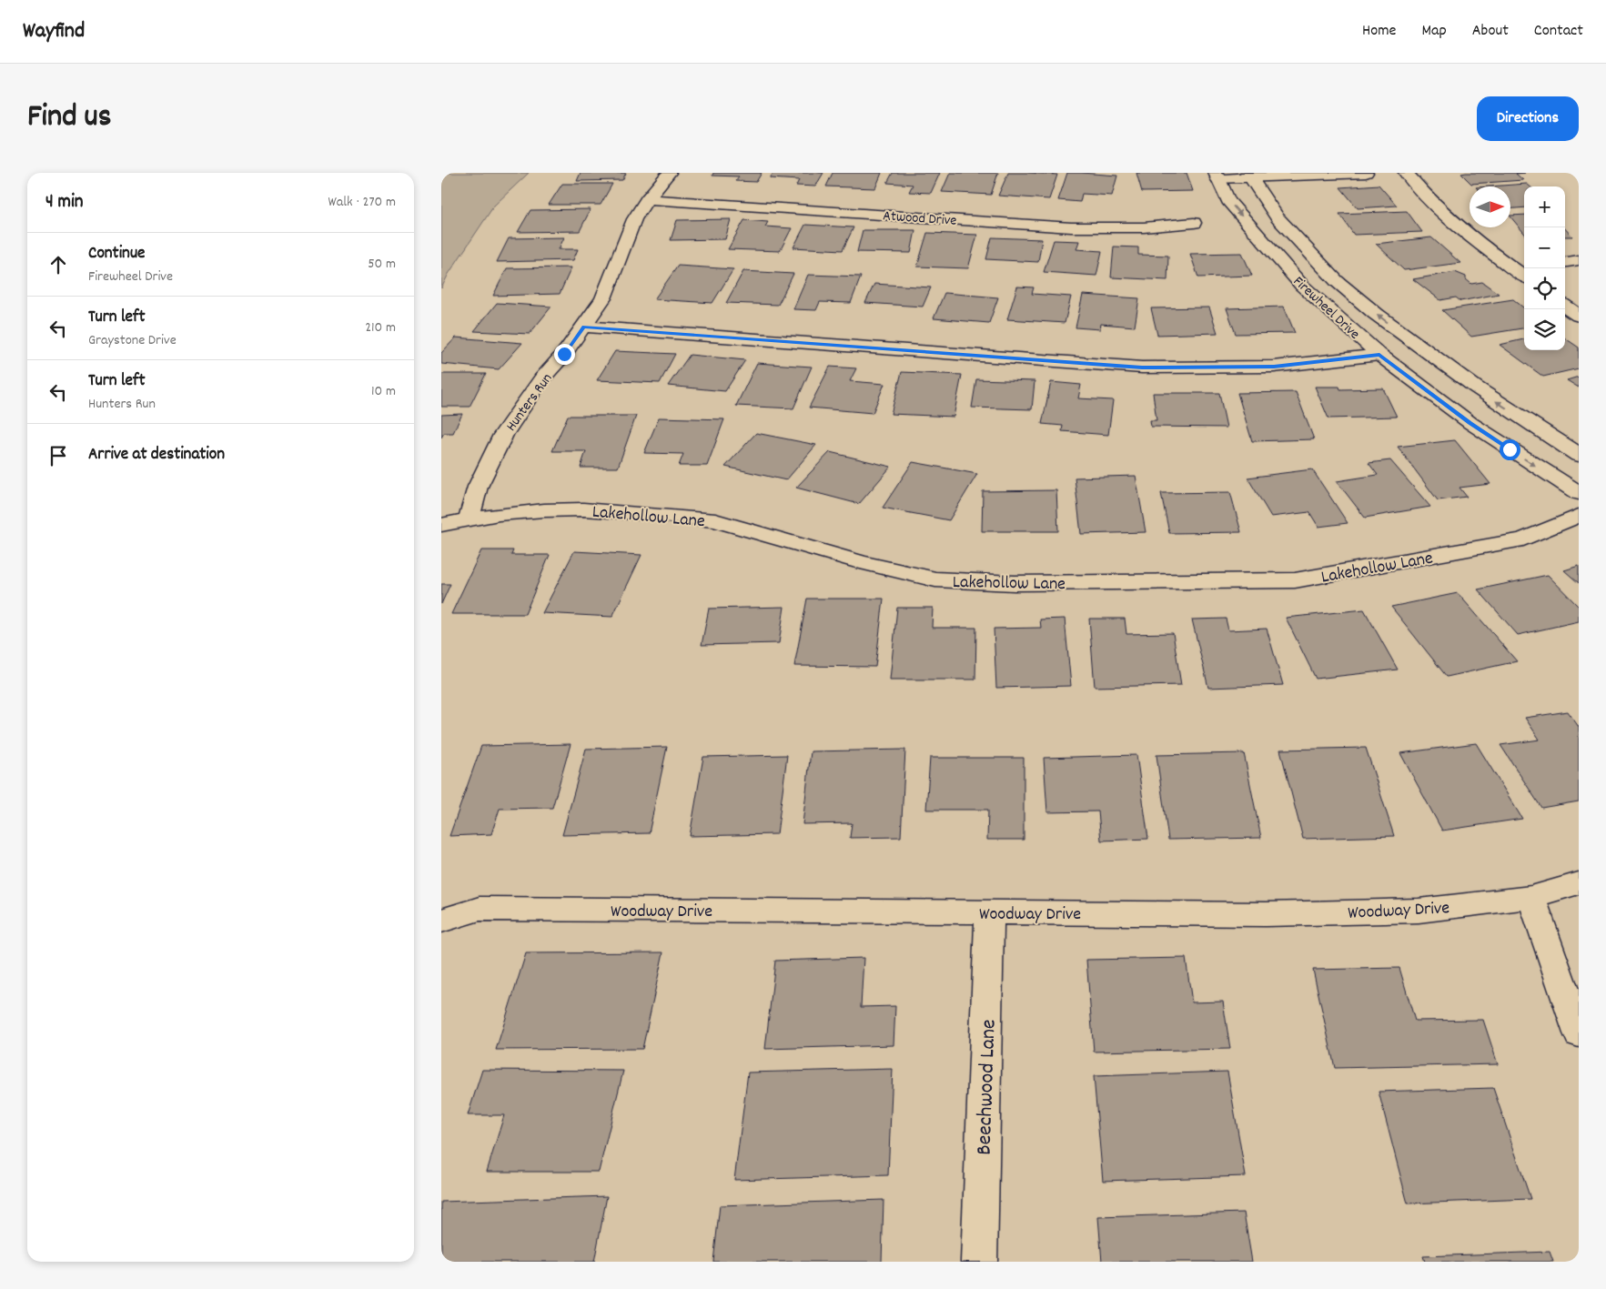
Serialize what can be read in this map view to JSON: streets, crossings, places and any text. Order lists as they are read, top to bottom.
{
  "streets": {
    "street": [
      "Atwood Drive",
      "Firewheel Drive",
      "Hunters Run",
      "Lakehollow Lane",
      "Woodway Drive",
      "Beechwood Lane"
    ]
  },
  "crossings": [
    ["Atwood Drive", "Hunters Run"],
    ["Hunters Run", "Lakehollow Lane"],
    ["Woodway Drive", "Beechwood Lane"]
  ],
  "north": "right",
  "page": {
    "header": "Wayfind",
    "nav": [
      "Home",
      "Map",
      "About",
      "Contact"
    ],
    "title": "Find us",
    "buttons": "Directions",
    "heading": ["4 min", "Walk · 270 m"],
    "map_buttons": ["+", "−"],
    "list": [
      ["Continue", "Firewheel Drive", "50 m"],
      ["Turn left", "Graystone Drive", "210 m"],
      ["Turn left", "Hunters Run", "10 m"],
      "Arrive at destination"
    ]
  }
}
